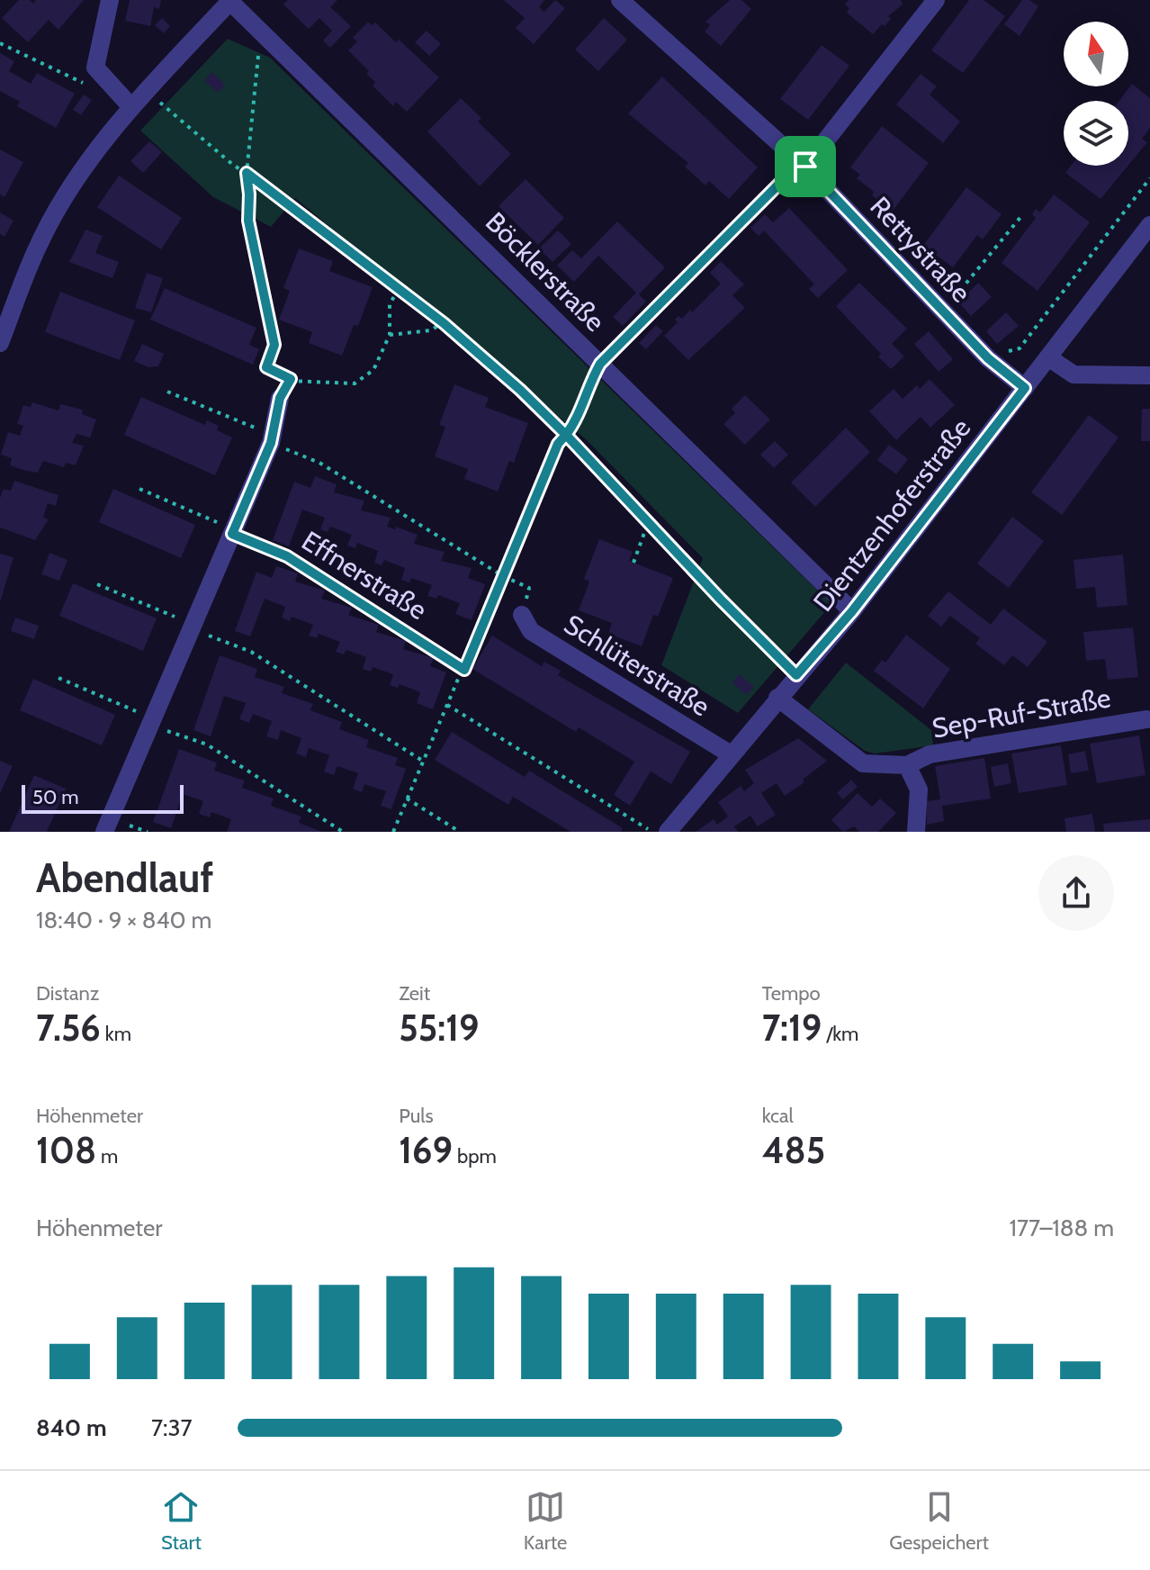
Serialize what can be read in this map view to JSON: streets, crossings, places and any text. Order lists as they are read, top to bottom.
{
  "streets": {
    "street": [
      "Rettystraße",
      "Böcklerstraße",
      "Dientzenhoferstraße",
      "Schlüterstraße",
      "Sep-Ruf-Straße"
    ],
    "path": ["Effnerstraße"]
  },
  "crossings": [
    ["Rettystraße", "Dientzenhoferstraße"],
    ["Böcklerstraße", "Dientzenhoferstraße"],
    ["Dientzenhoferstraße", "Schlüterstraße"],
    ["Dientzenhoferstraße", "Sep-Ruf-Straße"]
  ],
  "scale_bar": "50 m",
  "north": "top",
  "page": {
    "scale": "50 m",
    "heading": ["Abendlauf", "18:40 · 9 × 840 m"],
    "stats": [
      ["Distanz", "7.56 km"],
      ["Zeit", "55:19"],
      ["Tempo", "7:19 /km"],
      ["Höhenmeter", "108 m"],
      ["Puls", "169 bpm"],
      ["kcal", "485"]
    ],
    "chart": ["Höhenmeter", "177–188 m"],
    "list": [
      {
        "name": "840 m",
        "note": "7:37"
      }
    ],
    "tabs": ["Start", "Karte", "Gespeichert"]
  }
}
